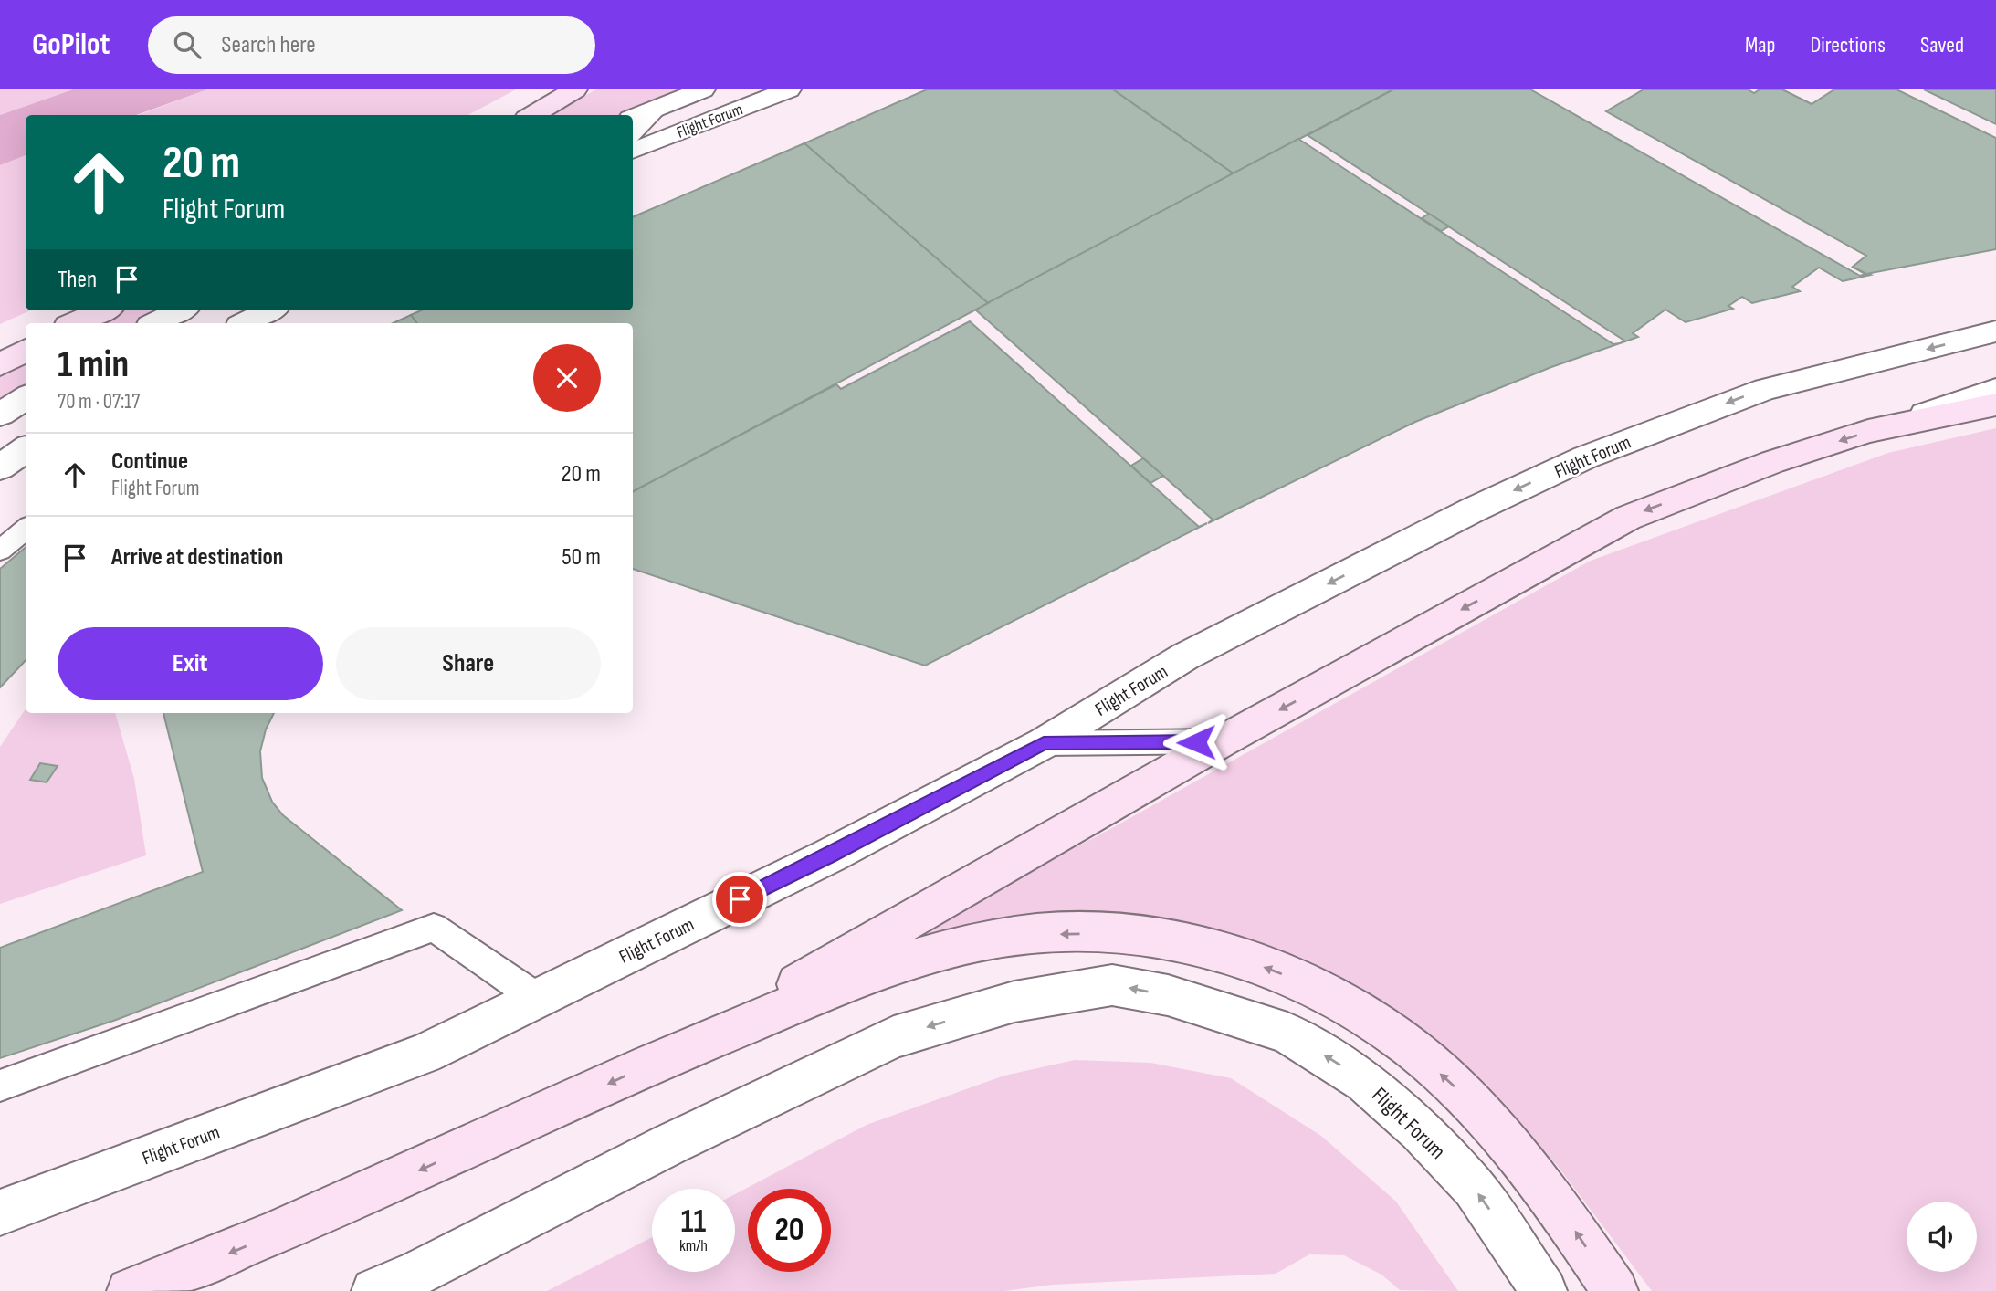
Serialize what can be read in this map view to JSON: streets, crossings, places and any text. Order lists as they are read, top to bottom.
{
  "streets": {
    "street": ["Flight Forum"]
  },
  "page": {
    "header": "GoPilot",
    "search": "Search here",
    "nav": ["Map", "Directions", "Saved"],
    "turn": ["20 m", "Flight Forum"],
    "then": "Then",
    "heading": ["1 min", "70 m · 07:17"],
    "list": [
      {
        "name": "Continue",
        "note": "Flight Forum",
        "value": "20 m"
      },
      {
        "name": "Arrive at destination",
        "value": "50 m"
      }
    ],
    "buttons": ["Exit", "Share"],
    "speed": "11 km/h",
    "limit": "20"
  }
}
